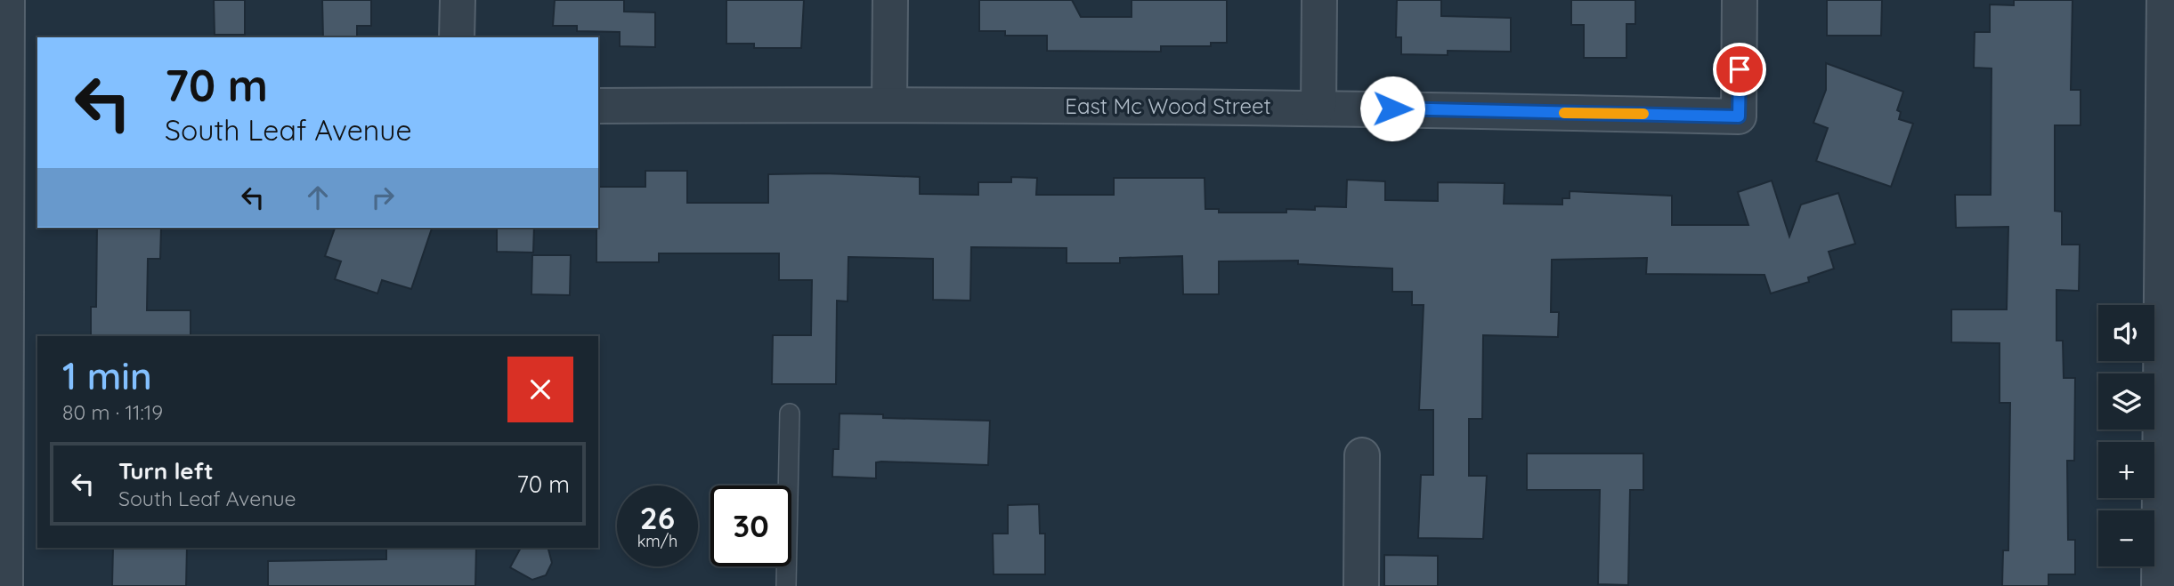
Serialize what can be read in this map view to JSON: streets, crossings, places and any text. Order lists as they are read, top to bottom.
{
  "streets": {
    "street": ["East Mc Wood Street"]
  },
  "page": {
    "turn": ["70 m", "South Leaf Avenue"],
    "map_buttons": ["+", "−"],
    "heading": ["1 min", "80 m · 11:19"],
    "list": [
      {
        "name": "Turn left",
        "note": "South Leaf Avenue",
        "value": "70 m"
      }
    ],
    "speed": "26 km/h",
    "limit": "30"
  }
}
